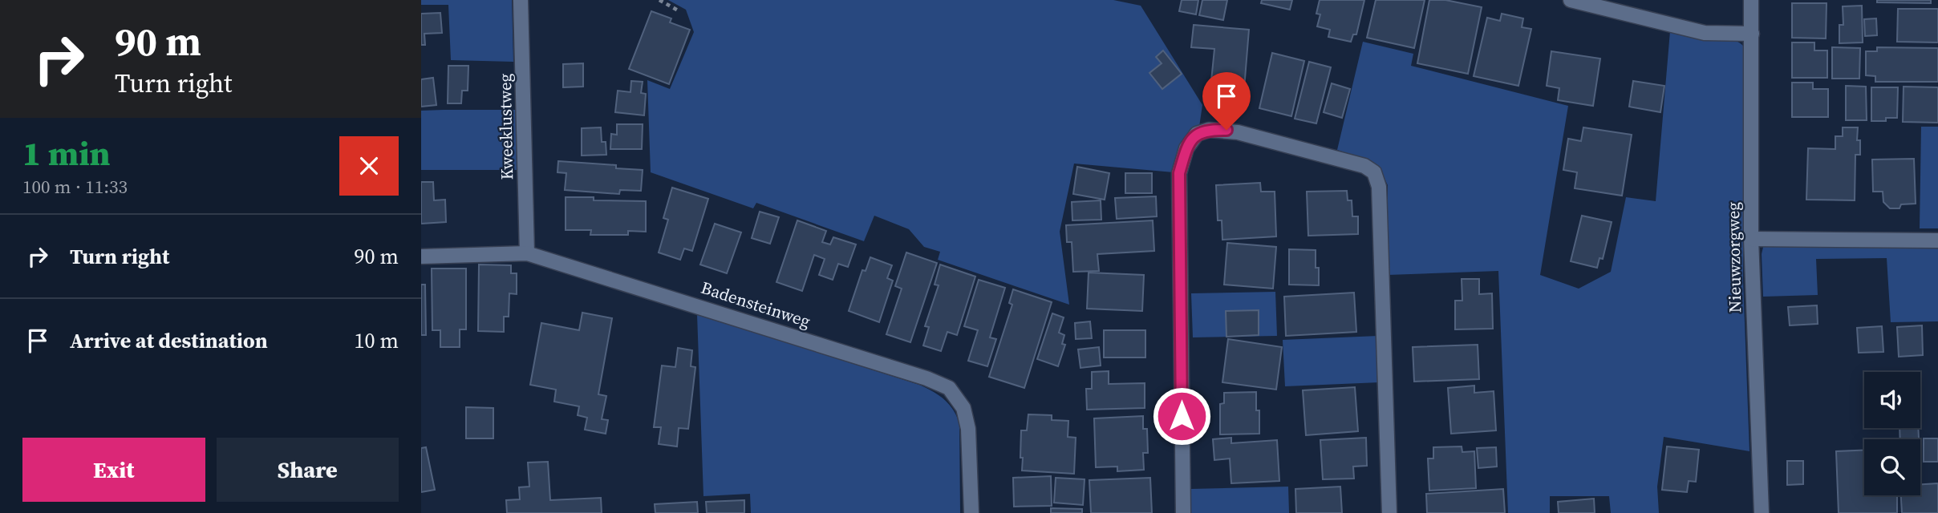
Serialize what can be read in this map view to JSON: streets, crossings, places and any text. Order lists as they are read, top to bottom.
{
  "streets": {
    "street": ["Kweeklustweg", "Nieuwzorgweg", "Badensteinweg"]
  },
  "crossings": [
    ["Kweeklustweg", "Badensteinweg"]
  ],
  "page": {
    "turn": ["90 m", "Turn right"],
    "heading": ["1 min", "100 m · 11:33"],
    "list": [
      {
        "name": "Turn right",
        "value": "90 m"
      },
      {
        "name": "Arrive at destination",
        "value": "10 m"
      }
    ],
    "buttons": ["Exit", "Share"]
  }
}
